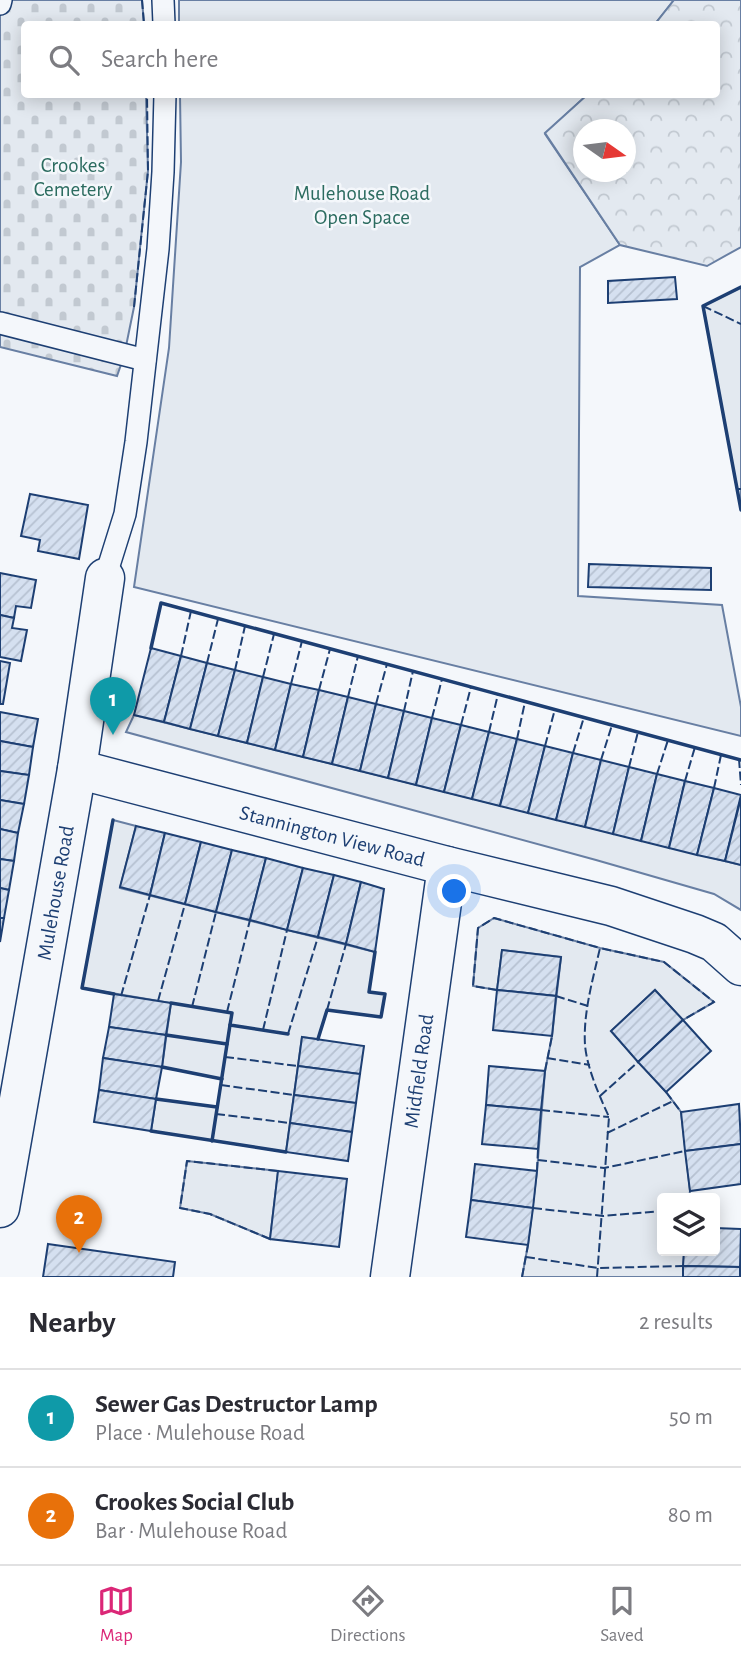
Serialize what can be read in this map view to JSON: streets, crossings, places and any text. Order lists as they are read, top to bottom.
{
  "streets": {
    "street": ["Stannington View Road", "Mulehouse Road", "Midfield Road"]
  },
  "crossings": [
    ["Stannington View Road", "Mulehouse Road"],
    ["Stannington View Road", "Midfield Road"]
  ],
  "parks": ["Crookes Cemetery", "Mulehouse Road Open Space"],
  "north": "right",
  "page": {
    "search": "Search here",
    "pins": ["1", "2"],
    "heading": ["Nearby", "2 results"],
    "list": [
      {
        "mark": "1",
        "name": "Sewer Gas Destructor Lamp",
        "note": "Place · Mulehouse Road",
        "value": "50 m"
      },
      {
        "mark": "2",
        "name": "Crookes Social Club",
        "note": "Bar · Mulehouse Road",
        "value": "80 m"
      }
    ],
    "nav": ["Map", "Directions", "Saved"]
  }
}
